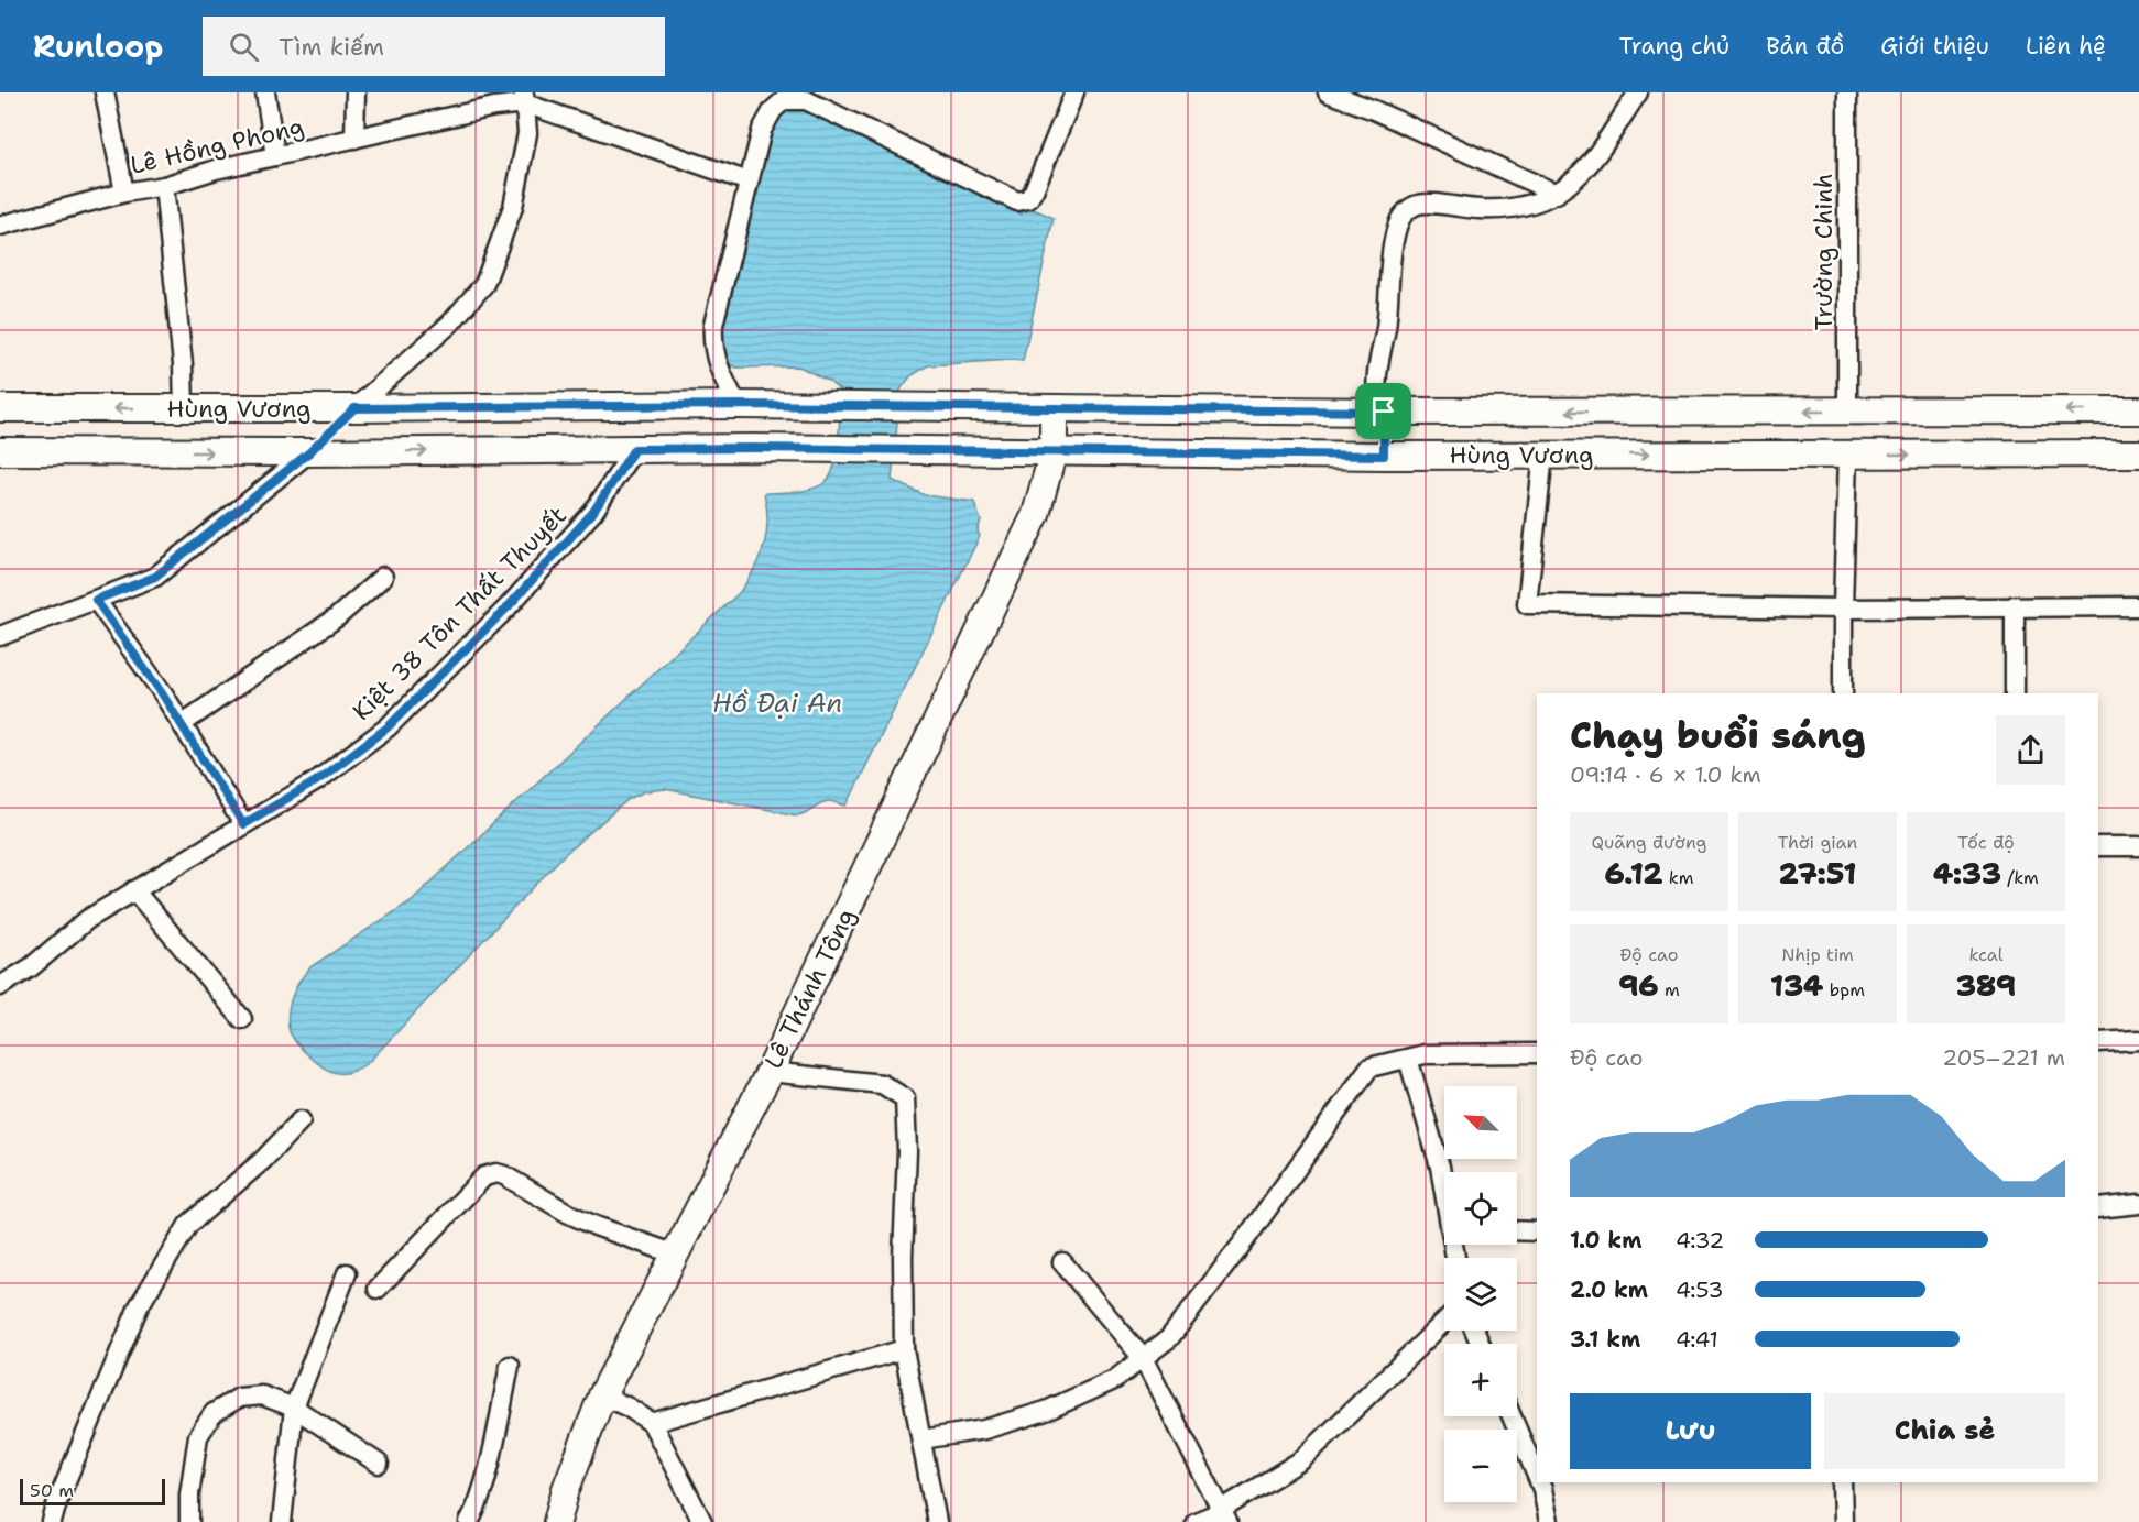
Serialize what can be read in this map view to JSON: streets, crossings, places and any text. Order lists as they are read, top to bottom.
{
  "streets": {
    "main road": ["Hùng Vương", "Lê Thánh Tông"],
    "street": ["Lê Hồng Phong", "Trường Chinh", "Kiệt 38 Tôn Thất Thuyết"]
  },
  "crossings": [
    ["Trường Chinh", "Hùng Vương"],
    ["Hùng Vương", "Kiệt 38 Tôn Thất Thuyết"],
    ["Hùng Vương", "Lê Thánh Tông"]
  ],
  "water": ["Hồ Đại An"],
  "scale_bar": "50 m",
  "north": "top left",
  "page": {
    "header": "Runloop",
    "search": "Tìm kiếm",
    "nav": [
      "Trang chủ",
      "Bản đồ",
      "Giới thiệu",
      "Liên hệ"
    ],
    "heading": ["Chạy buổi sáng", "09:14 · 6 × 1.0 km"],
    "stats": [
      ["Quãng đường", "6.12 km"],
      ["Thời gian", "27:51"],
      ["Tốc độ", "4:33 /km"],
      ["Độ cao", "96 m"],
      ["Nhịp tim", "134 bpm"],
      ["kcal", "389"]
    ],
    "chart": ["Độ cao", "205–221 m"],
    "map_buttons": ["+", "−"],
    "list": [
      {
        "name": "1.0 km",
        "note": "4:32"
      },
      {
        "name": "2.0 km",
        "note": "4:53"
      },
      {
        "name": "3.1 km",
        "note": "4:41"
      }
    ],
    "buttons": ["Lưu", "Chia sẻ"],
    "scale": "50 m"
  }
}
